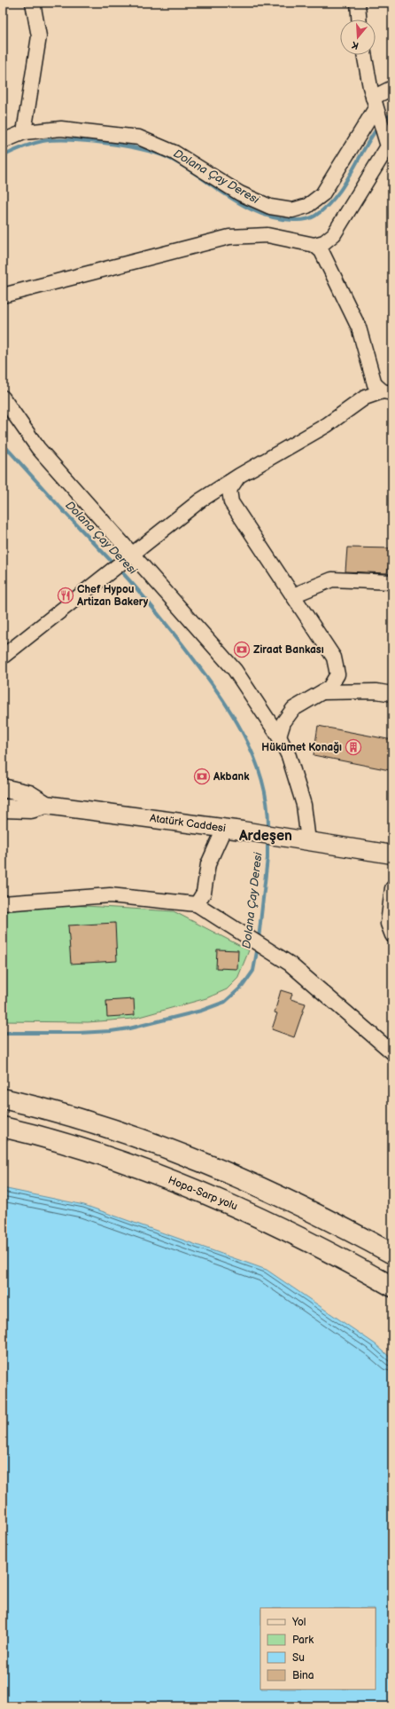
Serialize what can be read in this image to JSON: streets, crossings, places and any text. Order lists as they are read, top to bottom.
{
  "streets": {
    "highway": ["Hopa-Sarp yolu"],
    "main road": ["Atatürk Caddesi"]
  },
  "districts": ["Ardeşen"],
  "water": ["Dolana Çay Deresi"],
  "places": {
    "restaurant": ["Chef Hypou Artizan Bakery"],
    "bank": ["Ziraat Bankası", "Akbank"],
    "building": ["Hükümet Konağı"]
  },
  "legend": [
    "Yol",
    "Park",
    "Su",
    "Bina"
  ],
  "north": "bottom"
}
